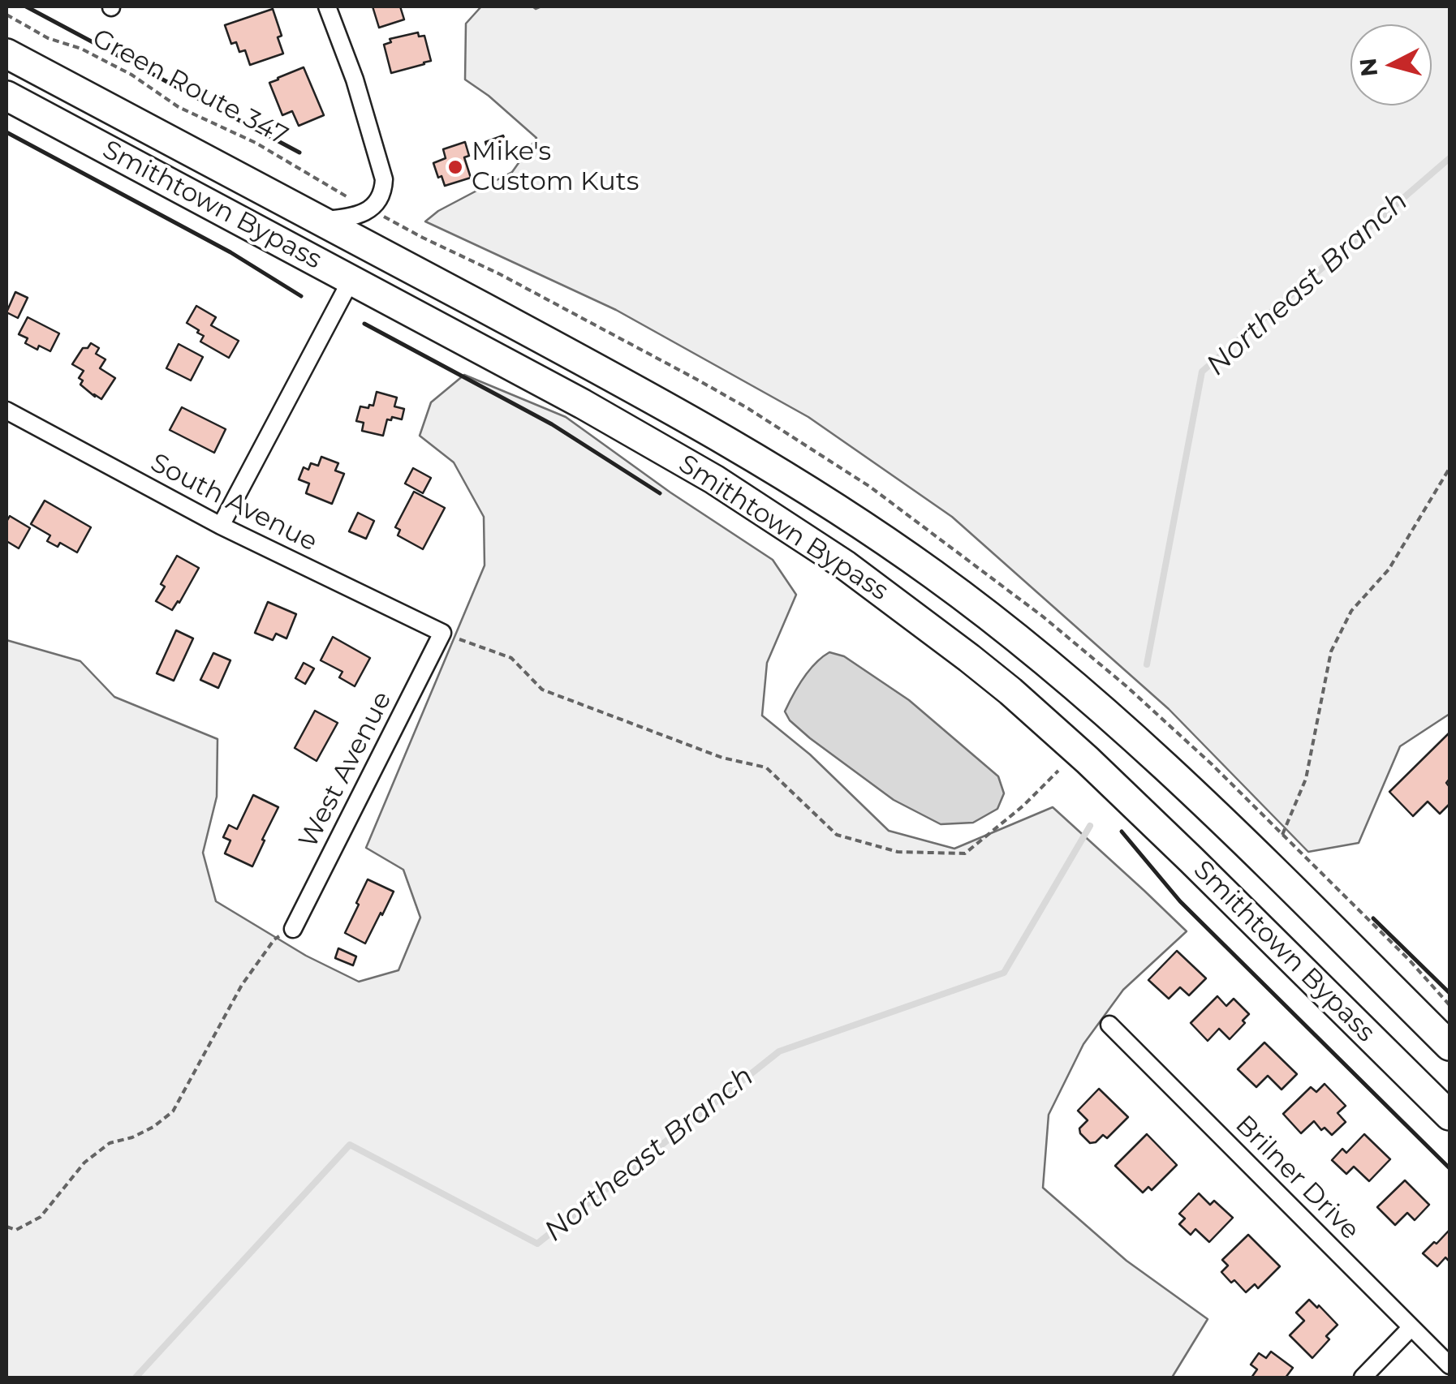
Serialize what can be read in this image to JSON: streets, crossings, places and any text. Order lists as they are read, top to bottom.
{
  "streets": {
    "highway": ["Smithtown Bypass"],
    "street": ["South Avenue", "West Avenue", "Brilner Drive"],
    "path": ["Green Route 347"]
  },
  "crossings": [
    ["South Avenue", "West Avenue"]
  ],
  "water": ["Northeast Branch"],
  "places": ["Mike's Custom Kuts"],
  "north": "left"
}
